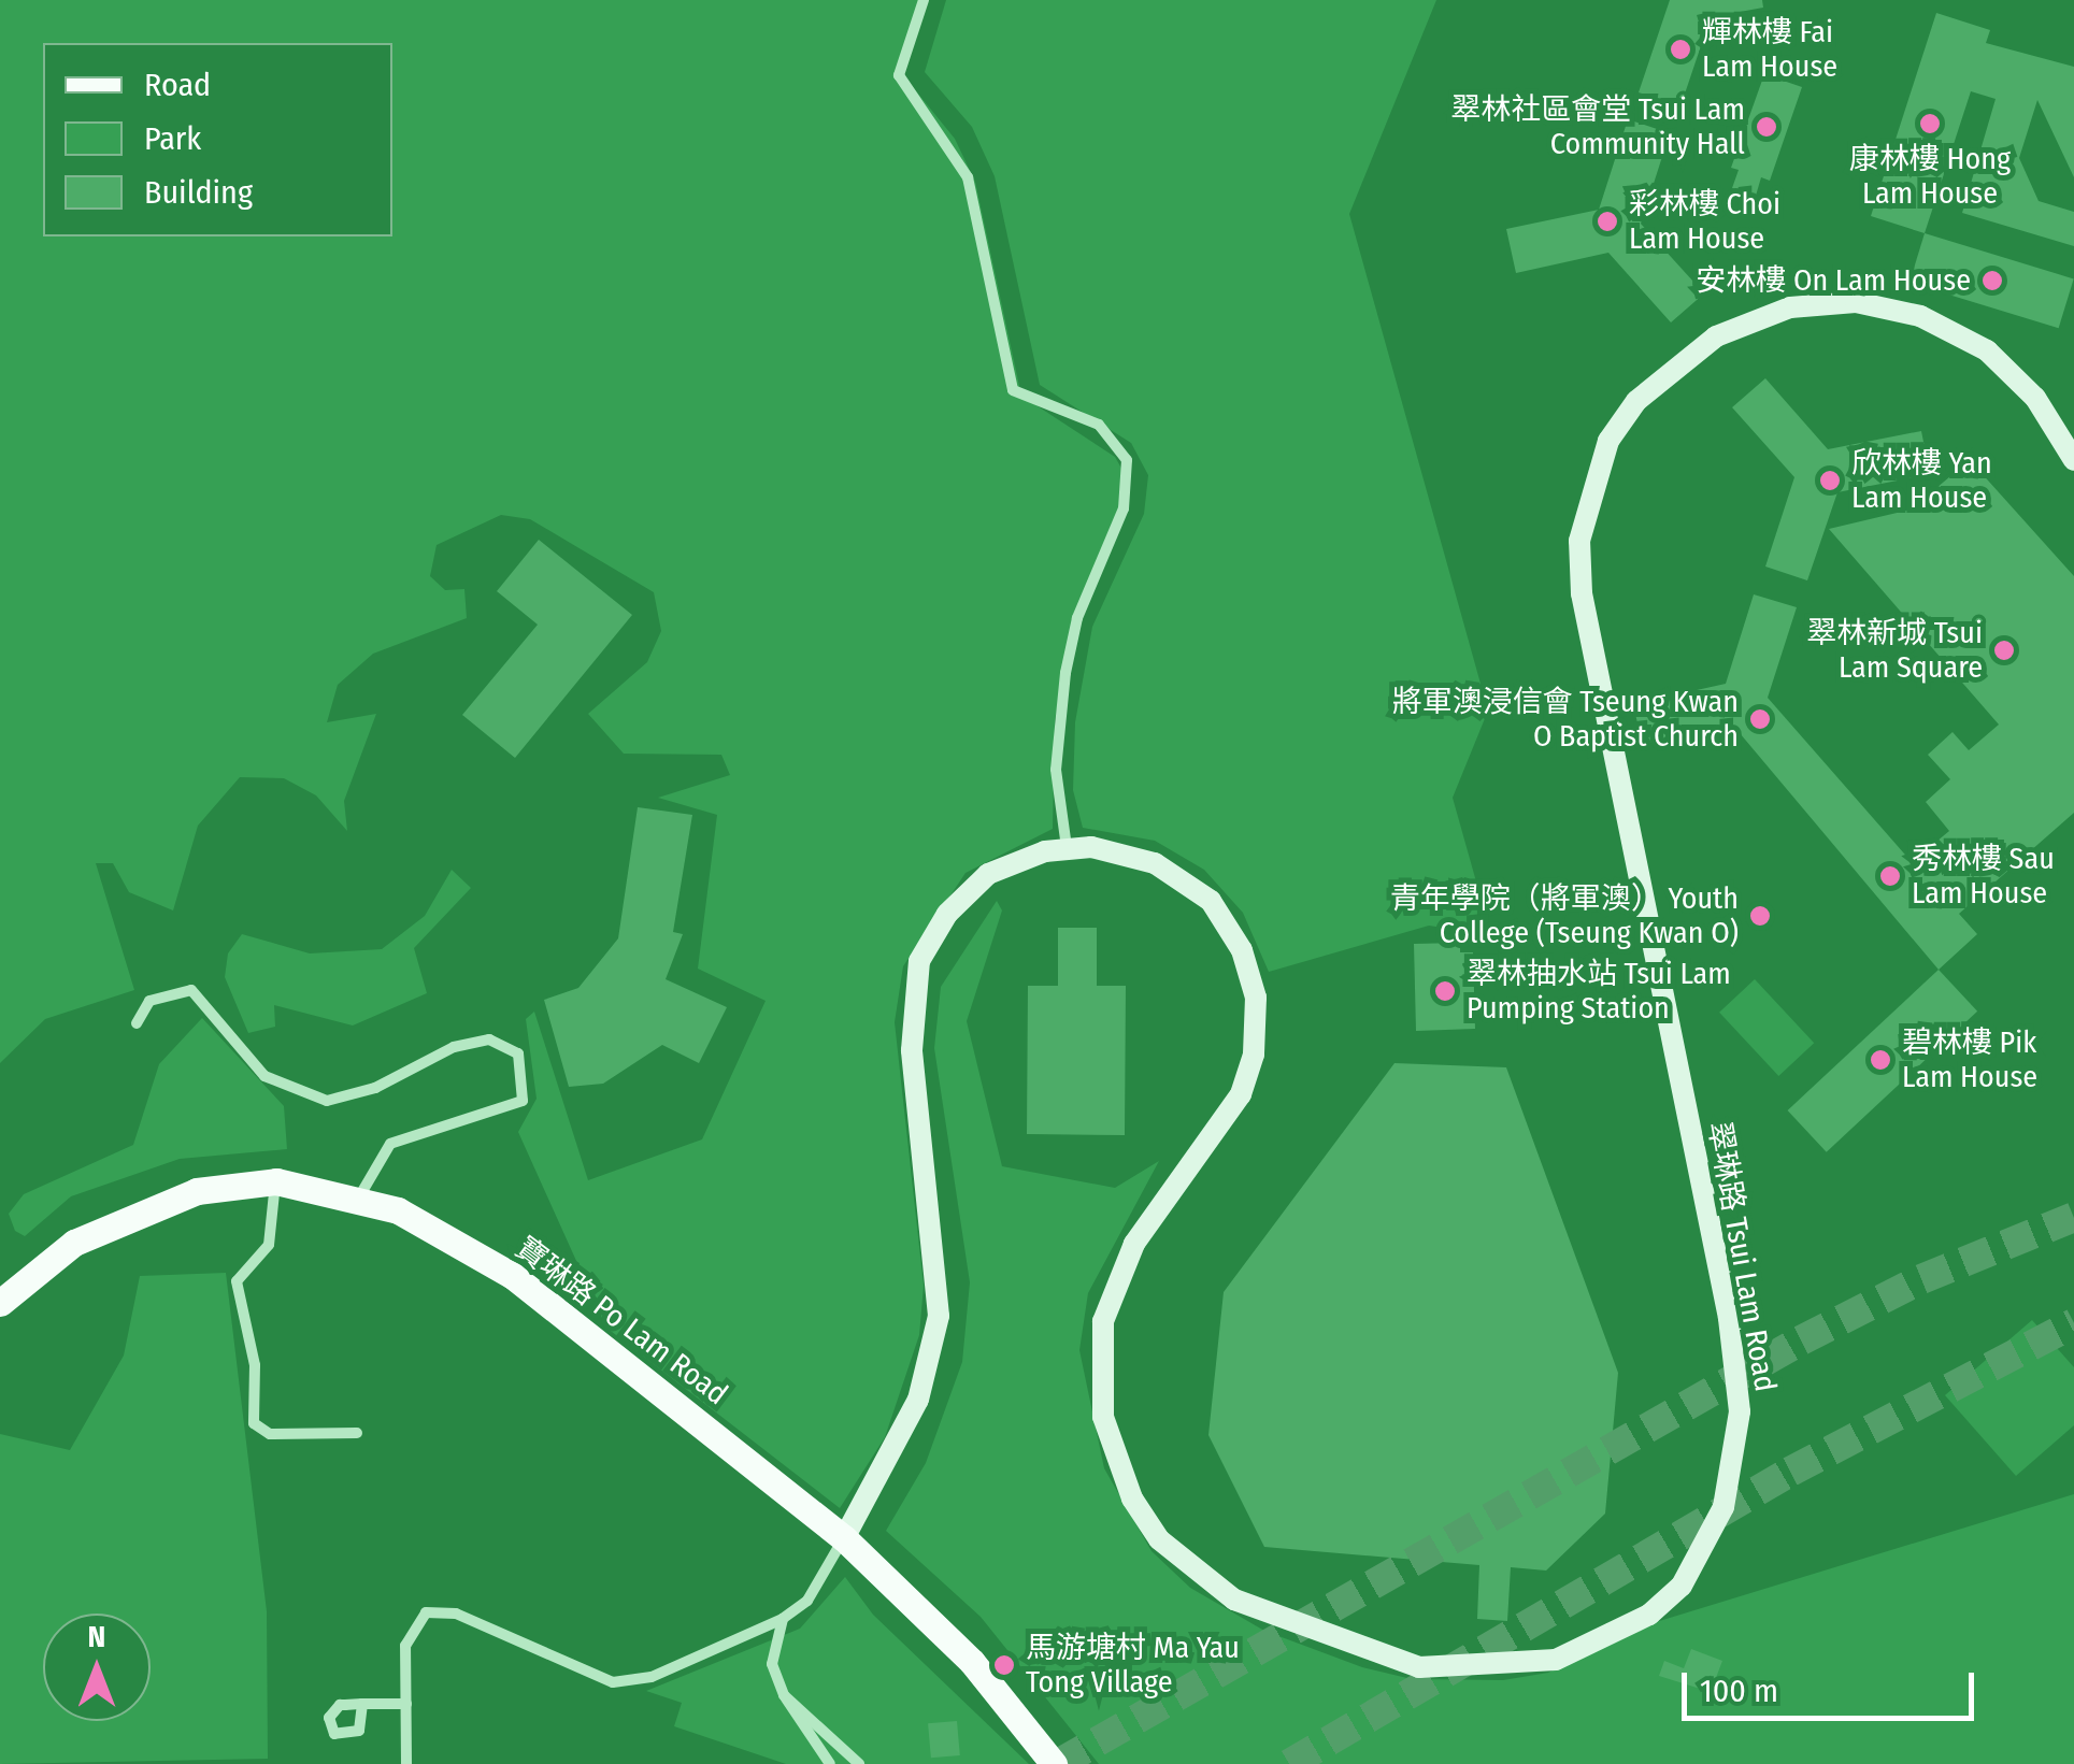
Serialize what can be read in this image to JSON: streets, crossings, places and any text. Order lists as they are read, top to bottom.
{
  "streets": {
    "main road": ["寶琳路 Po Lam Road"],
    "street": ["翠琳路 Tsui Lam Road"]
  },
  "crossings": [
    ["翠琳路 Tsui Lam Road", "寶琳路 Po Lam Road"]
  ],
  "places": [
    "輝林樓 Fai Lam House",
    "康林樓 Hong Lam House",
    "翠林社區會堂 Tsui Lam Community Hall",
    "彩林樓 Choi Lam House",
    "安林樓 On Lam House",
    "欣林樓 Yan Lam House",
    "翠林新城 Tsui Lam Square",
    "將軍澳浸信會 Tseung Kwan O Baptist Church",
    "秀林樓 Sau Lam House",
    "青年學院（將軍澳） Youth College (Tseung Kwan O)",
    "翠林抽水站 Tsui Lam Pumping Station",
    "碧林樓 Pik Lam House",
    "馬游塘村 Ma Yau Tong Village"
  ],
  "legend": ["Road", "Park", "Building"],
  "scale_bar": "100 m",
  "north": "top"
}
